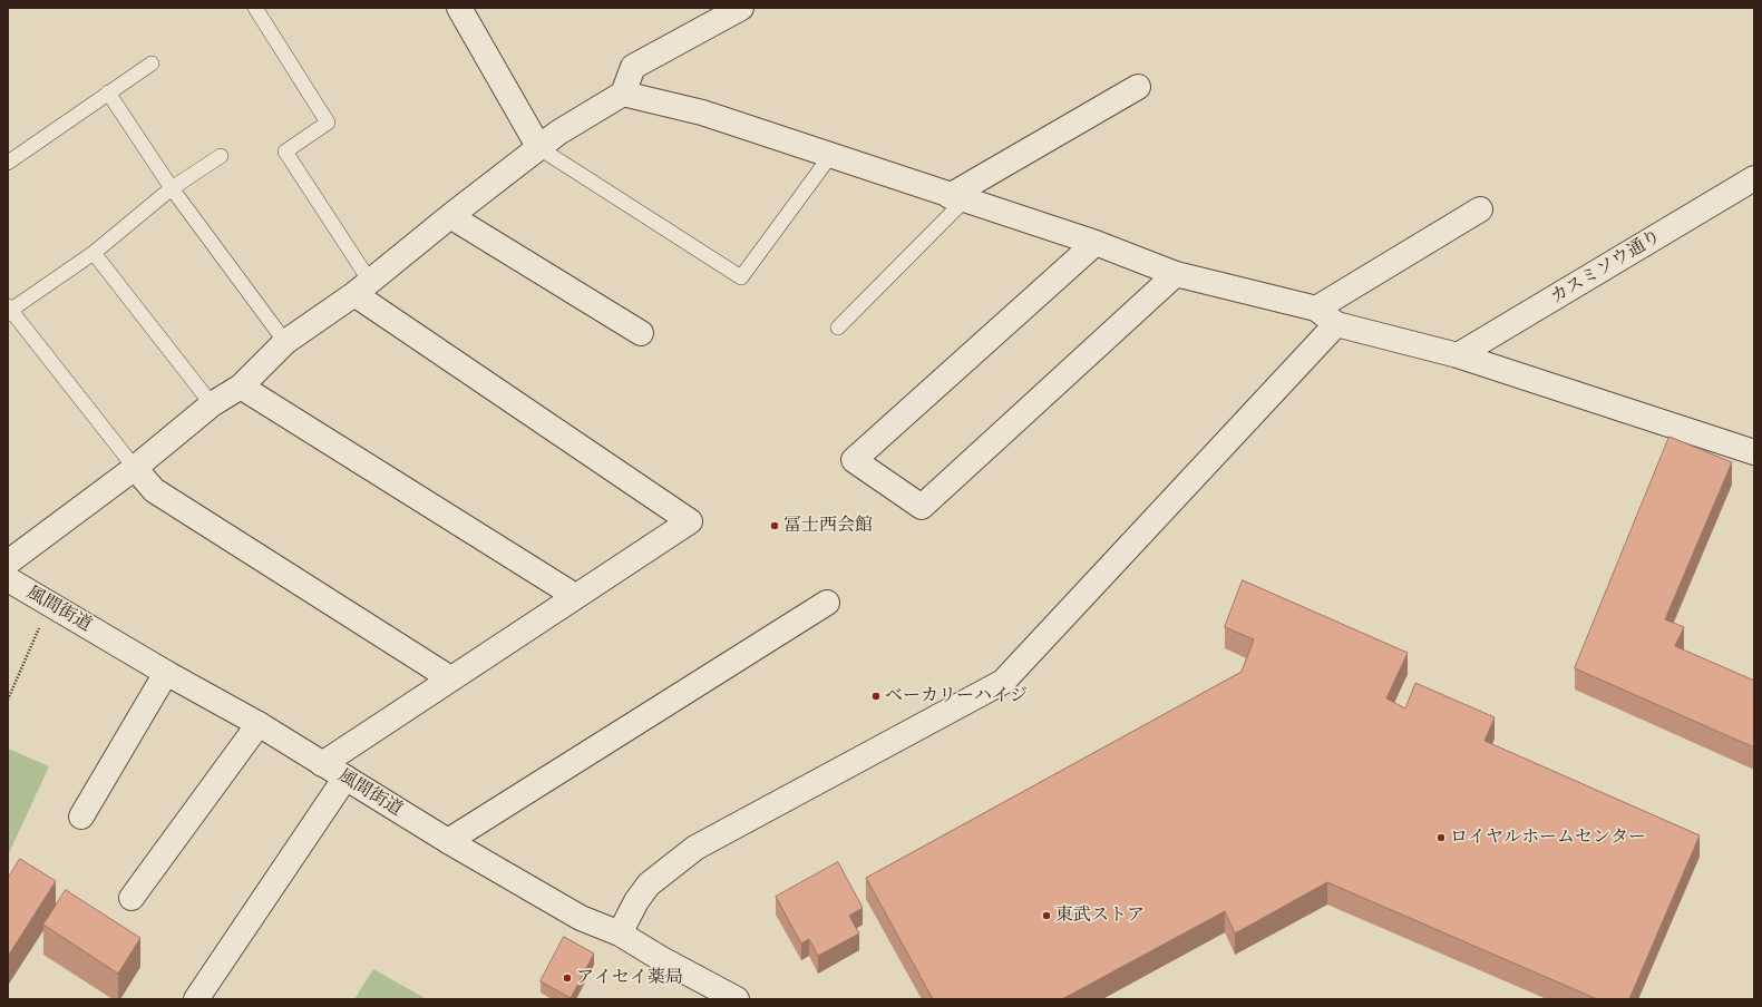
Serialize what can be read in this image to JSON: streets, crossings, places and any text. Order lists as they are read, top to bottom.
{
  "streets": {
    "street": ["カスミソウ通り", "風間街道"]
  },
  "places": [
    "冨士西会館",
    "ベーカリーハイジ",
    "ロイヤルホームセンター",
    "東武ストア",
    "アイセイ薬局"
  ]
}
